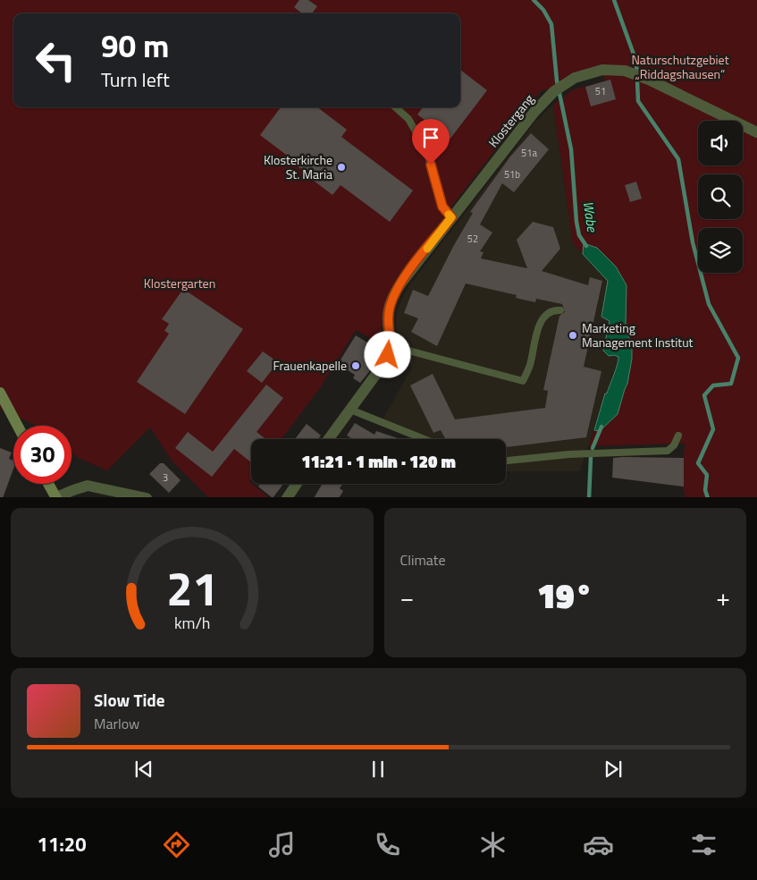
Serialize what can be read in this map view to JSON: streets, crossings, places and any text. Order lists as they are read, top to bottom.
{
  "streets": {
    "street": ["Klostergang"]
  },
  "water": ["Wabe"],
  "parks": ["Naturschutzgebiet „Riddagshausen“", "Klostergarten"],
  "places": ["Klosterkirche St. Maria", "Marketing Management Institut", "Frauenkapelle"],
  "house_numbers": [
    "51",
    "51a",
    "51b",
    "52",
    "3"
  ],
  "page": {
    "turn": ["90 m", "Turn left"],
    "limit": "30",
    "trip": "11:21 · 1 min · 120 m",
    "tile": "Climate",
    "heat": ["−", "19°", "+"],
    "song": ["Slow Tide", "Marlow"],
    "tabs": "11:20",
    "gauge": ["21", "km/h"]
  }
}
